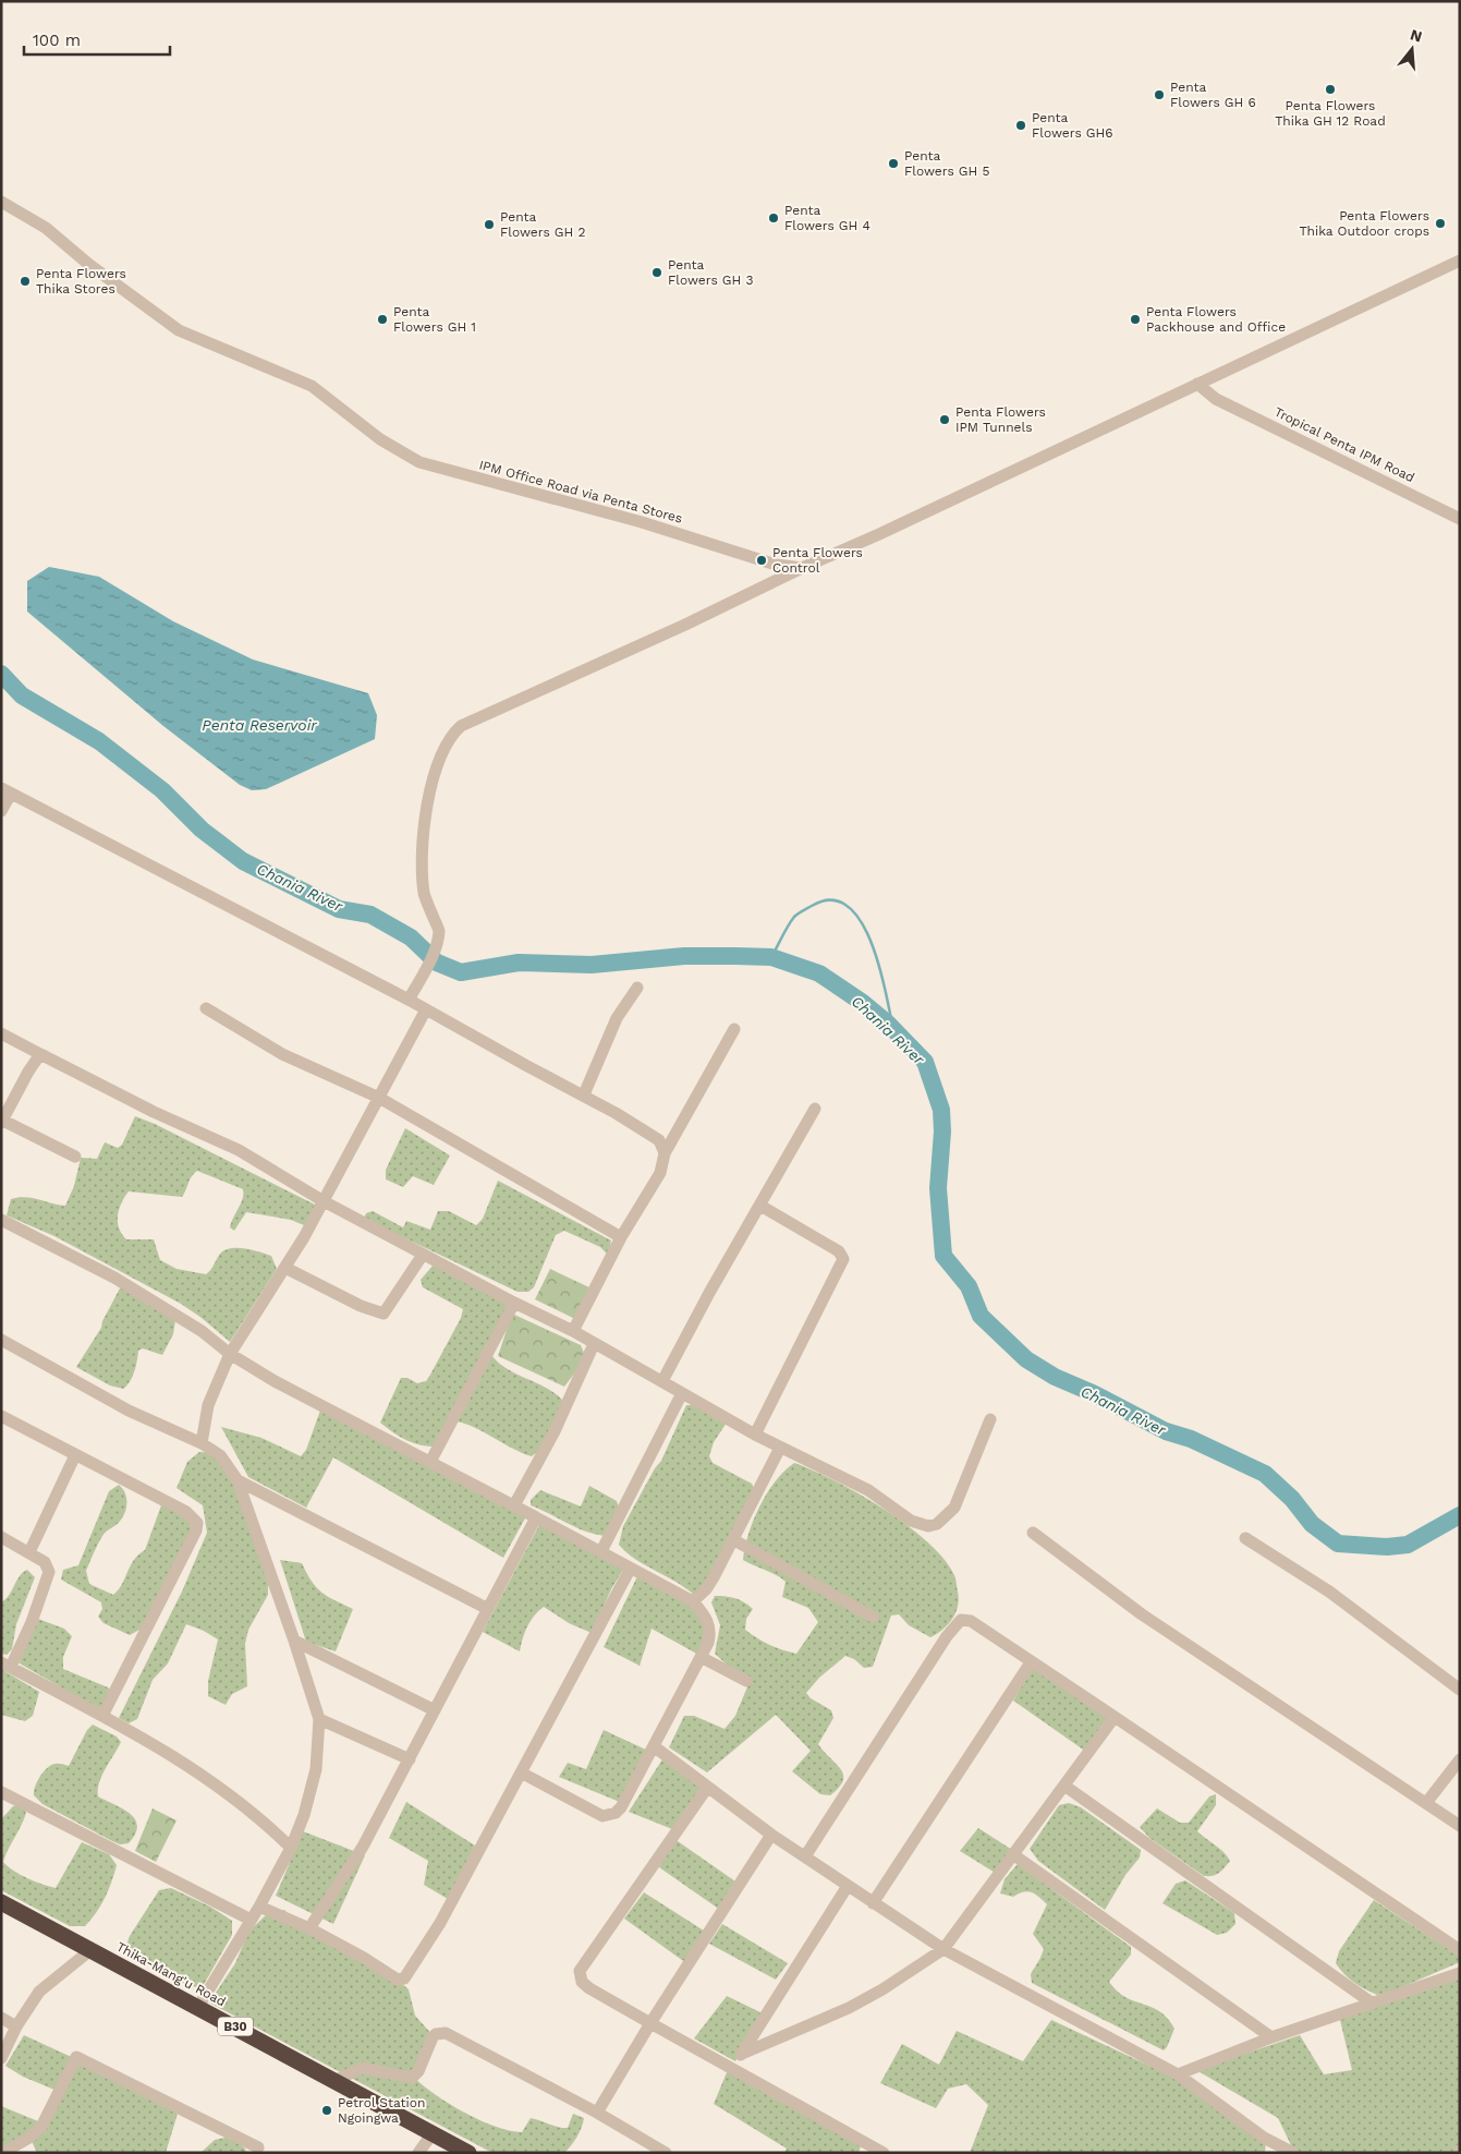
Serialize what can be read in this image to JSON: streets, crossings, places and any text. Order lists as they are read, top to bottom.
{
  "streets": {
    "highway": ["Thika-Mang'u Road", "B30"],
    "street": ["Tropical Penta IPM Road", "IPM Office Road via Penta Stores"]
  },
  "water": ["Penta Reservoir", "Chania River"],
  "places": [
    "Penta Flowers Thika GH 12 Road",
    "Penta Flowers GH 6",
    "Penta Flowers GH6",
    "Penta Flowers GH 5",
    "Penta Flowers GH 4",
    "Penta Flowers Thika Outdoor crops",
    "Penta Flowers GH 2",
    "Penta Flowers GH 3",
    "Penta Flowers Thika Stores",
    "Penta Flowers GH 1",
    "Penta Flowers Packhouse and Office",
    "Penta Flowers IPM Tunnels",
    "Penta Flowers Control",
    "Petrol Station Ngoingwa"
  ],
  "scale_bar": "100 m",
  "north": "top"
}
